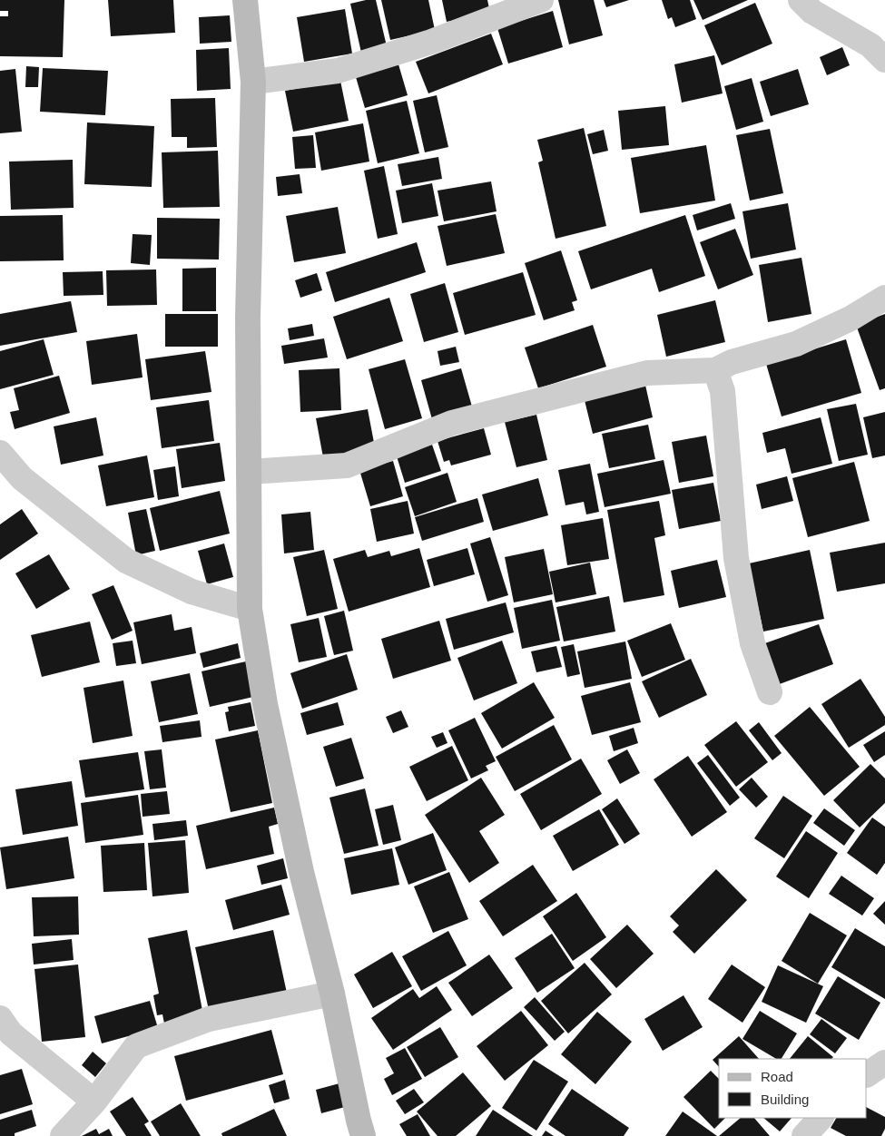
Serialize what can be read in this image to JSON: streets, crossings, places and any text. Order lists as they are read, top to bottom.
{
  "legend": ["Road", "Building"]
}
